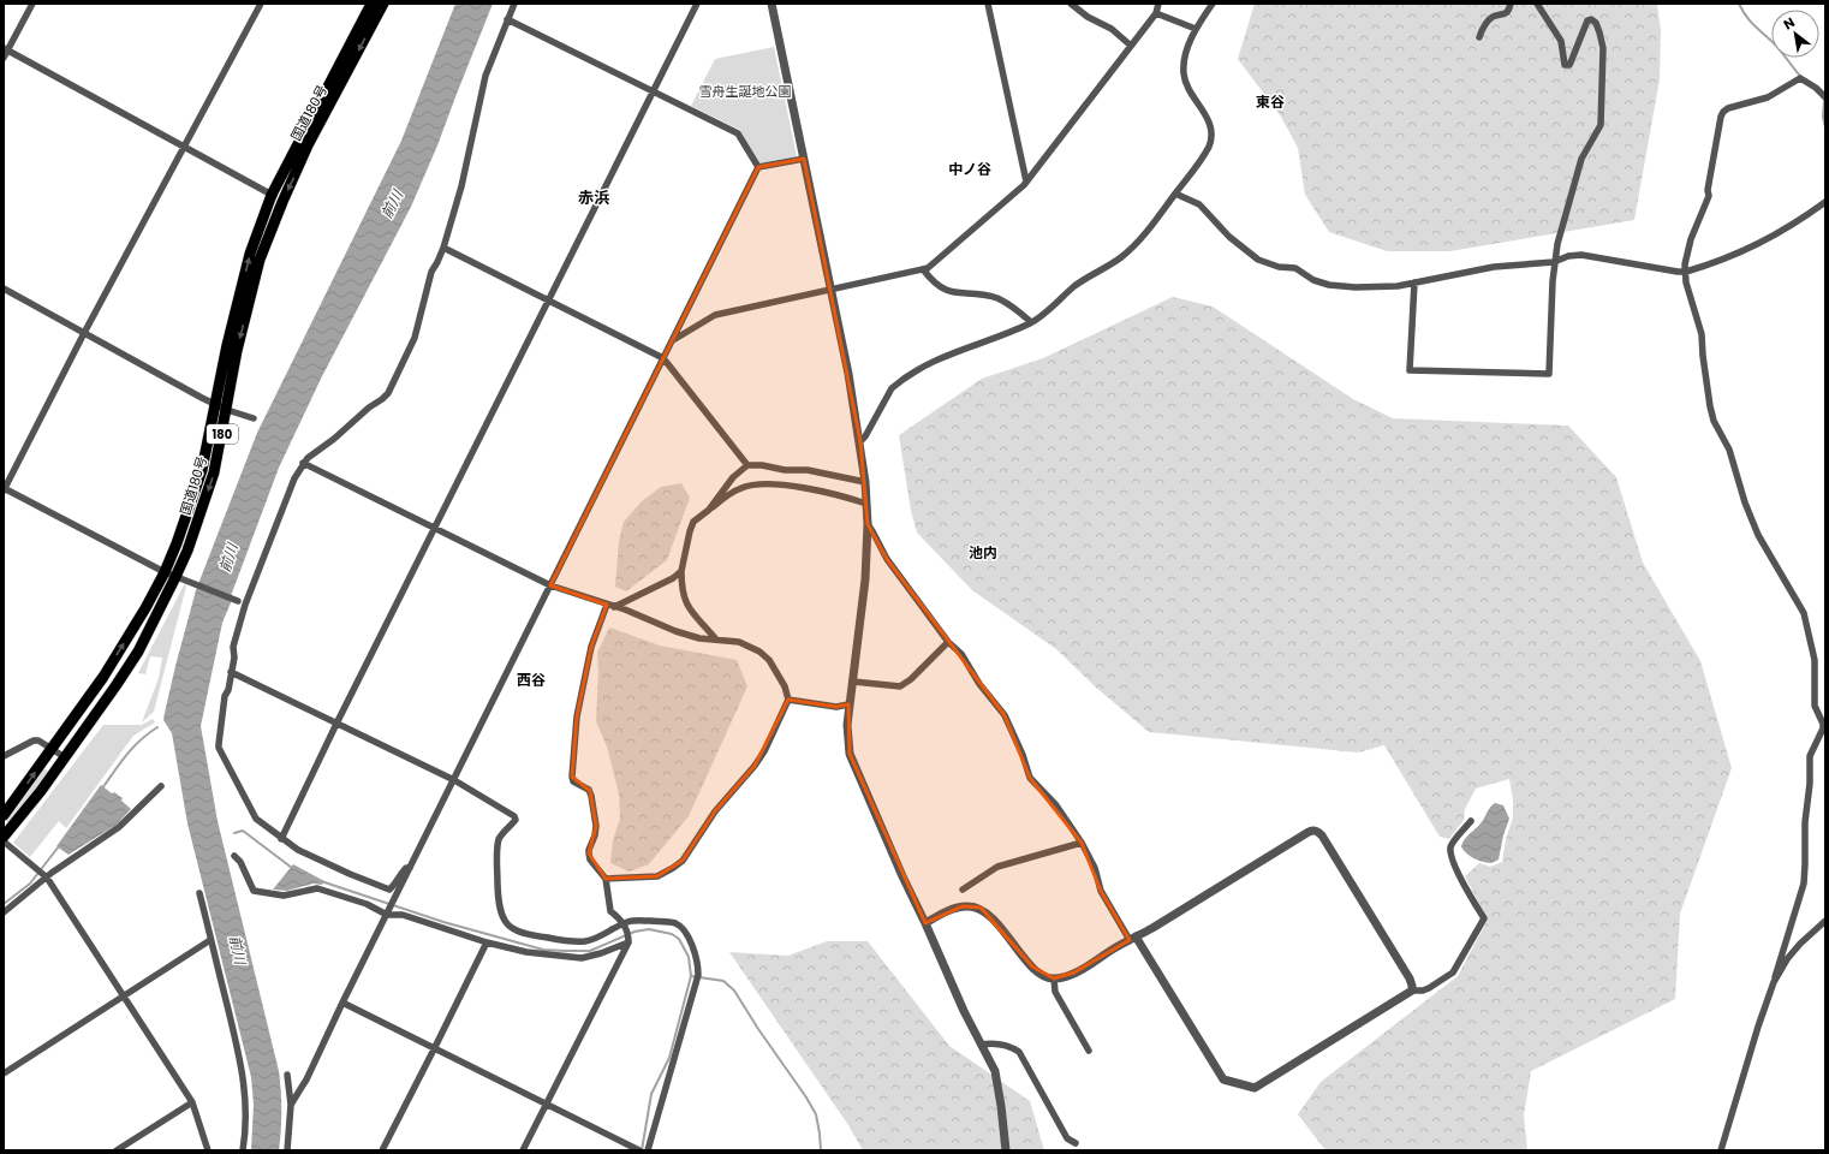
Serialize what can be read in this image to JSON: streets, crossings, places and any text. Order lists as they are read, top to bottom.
{
  "streets": {
    "highway": ["国道180号", "180"]
  },
  "districts": [
    "東谷",
    "中ノ谷",
    "赤浜",
    "池内",
    "西谷"
  ],
  "water": ["前川"],
  "parks": ["雪舟生誕地公園"],
  "north": "top left"
}
